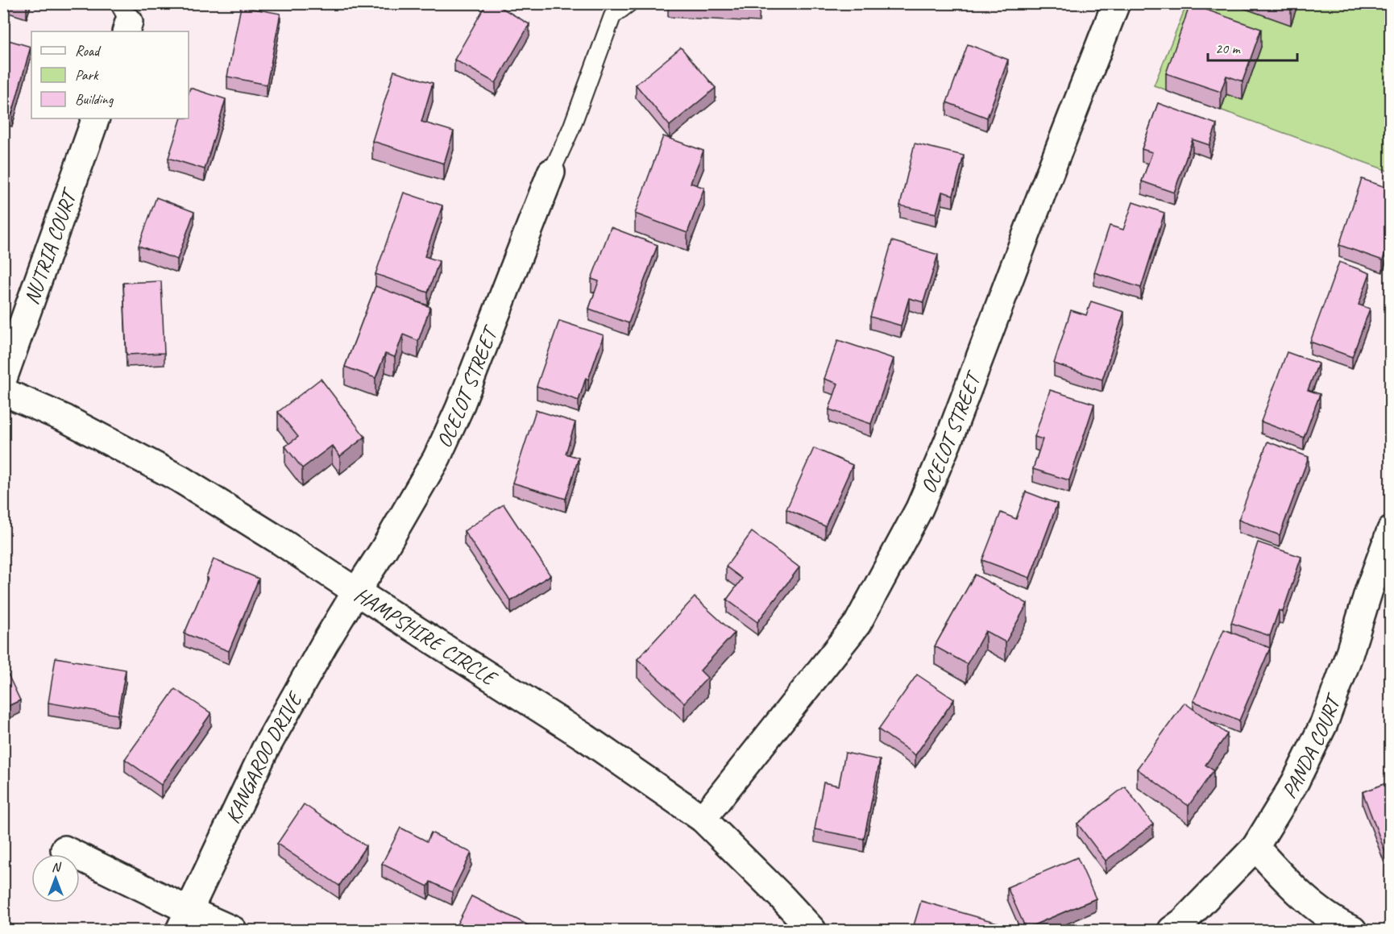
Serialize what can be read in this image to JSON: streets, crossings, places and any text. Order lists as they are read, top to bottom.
{
  "streets": {
    "street": [
      "NUTRIA COURT",
      "OCELOT STREET",
      "HAMPSHIRE CIRCLE",
      "PANDA COURT",
      "KANGAROO DRIVE"
    ]
  },
  "crossings": [
    ["OCELOT STREET", "HAMPSHIRE CIRCLE"],
    ["OCELOT STREET", "KANGAROO DRIVE"],
    ["HAMPSHIRE CIRCLE", "KANGAROO DRIVE"]
  ],
  "legend": ["Road", "Park", "Building"],
  "scale_bar": "20 m",
  "north": "top"
}
